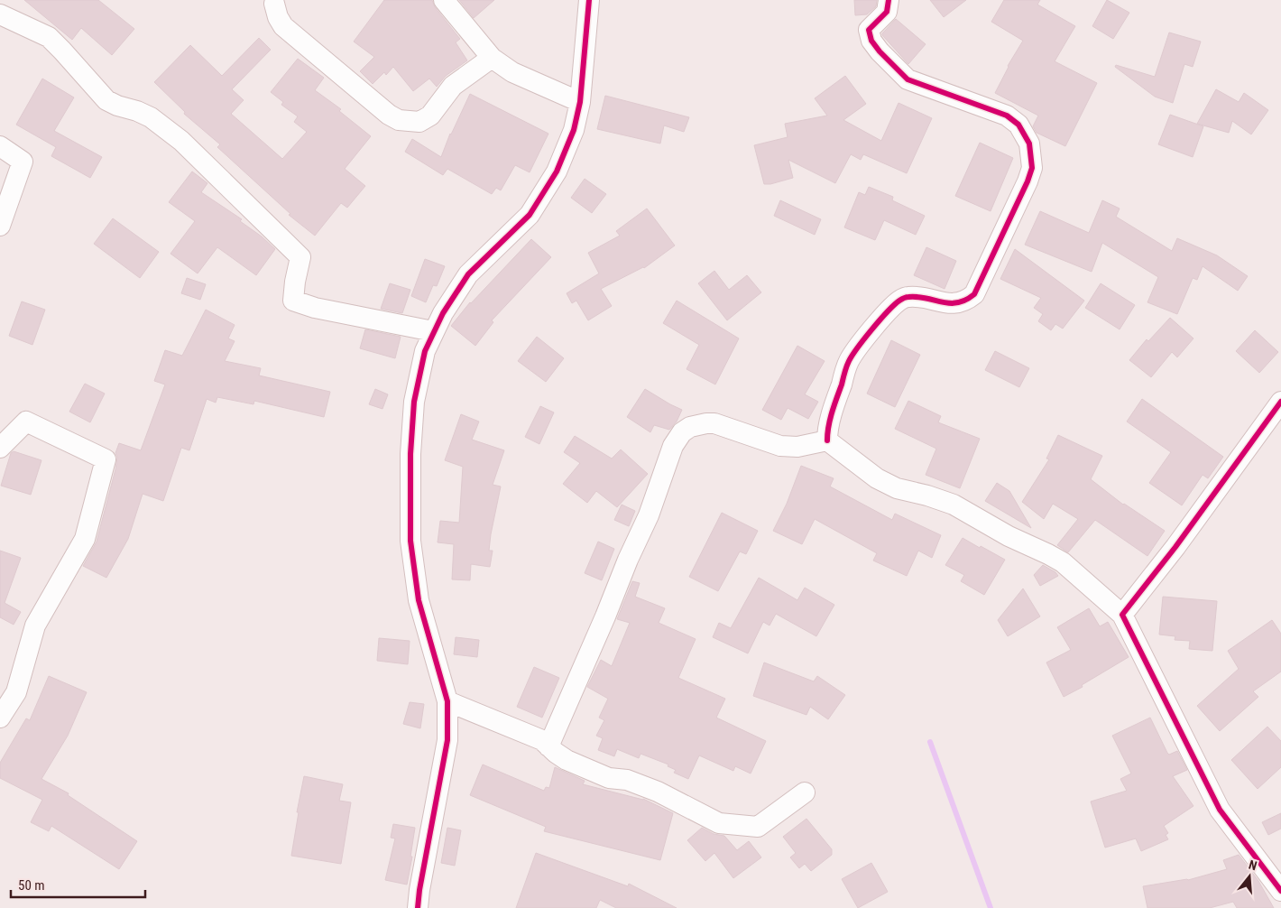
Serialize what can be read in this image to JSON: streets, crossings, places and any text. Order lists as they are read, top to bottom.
{
  "scale_bar": "50 m",
  "north": "top"
}
